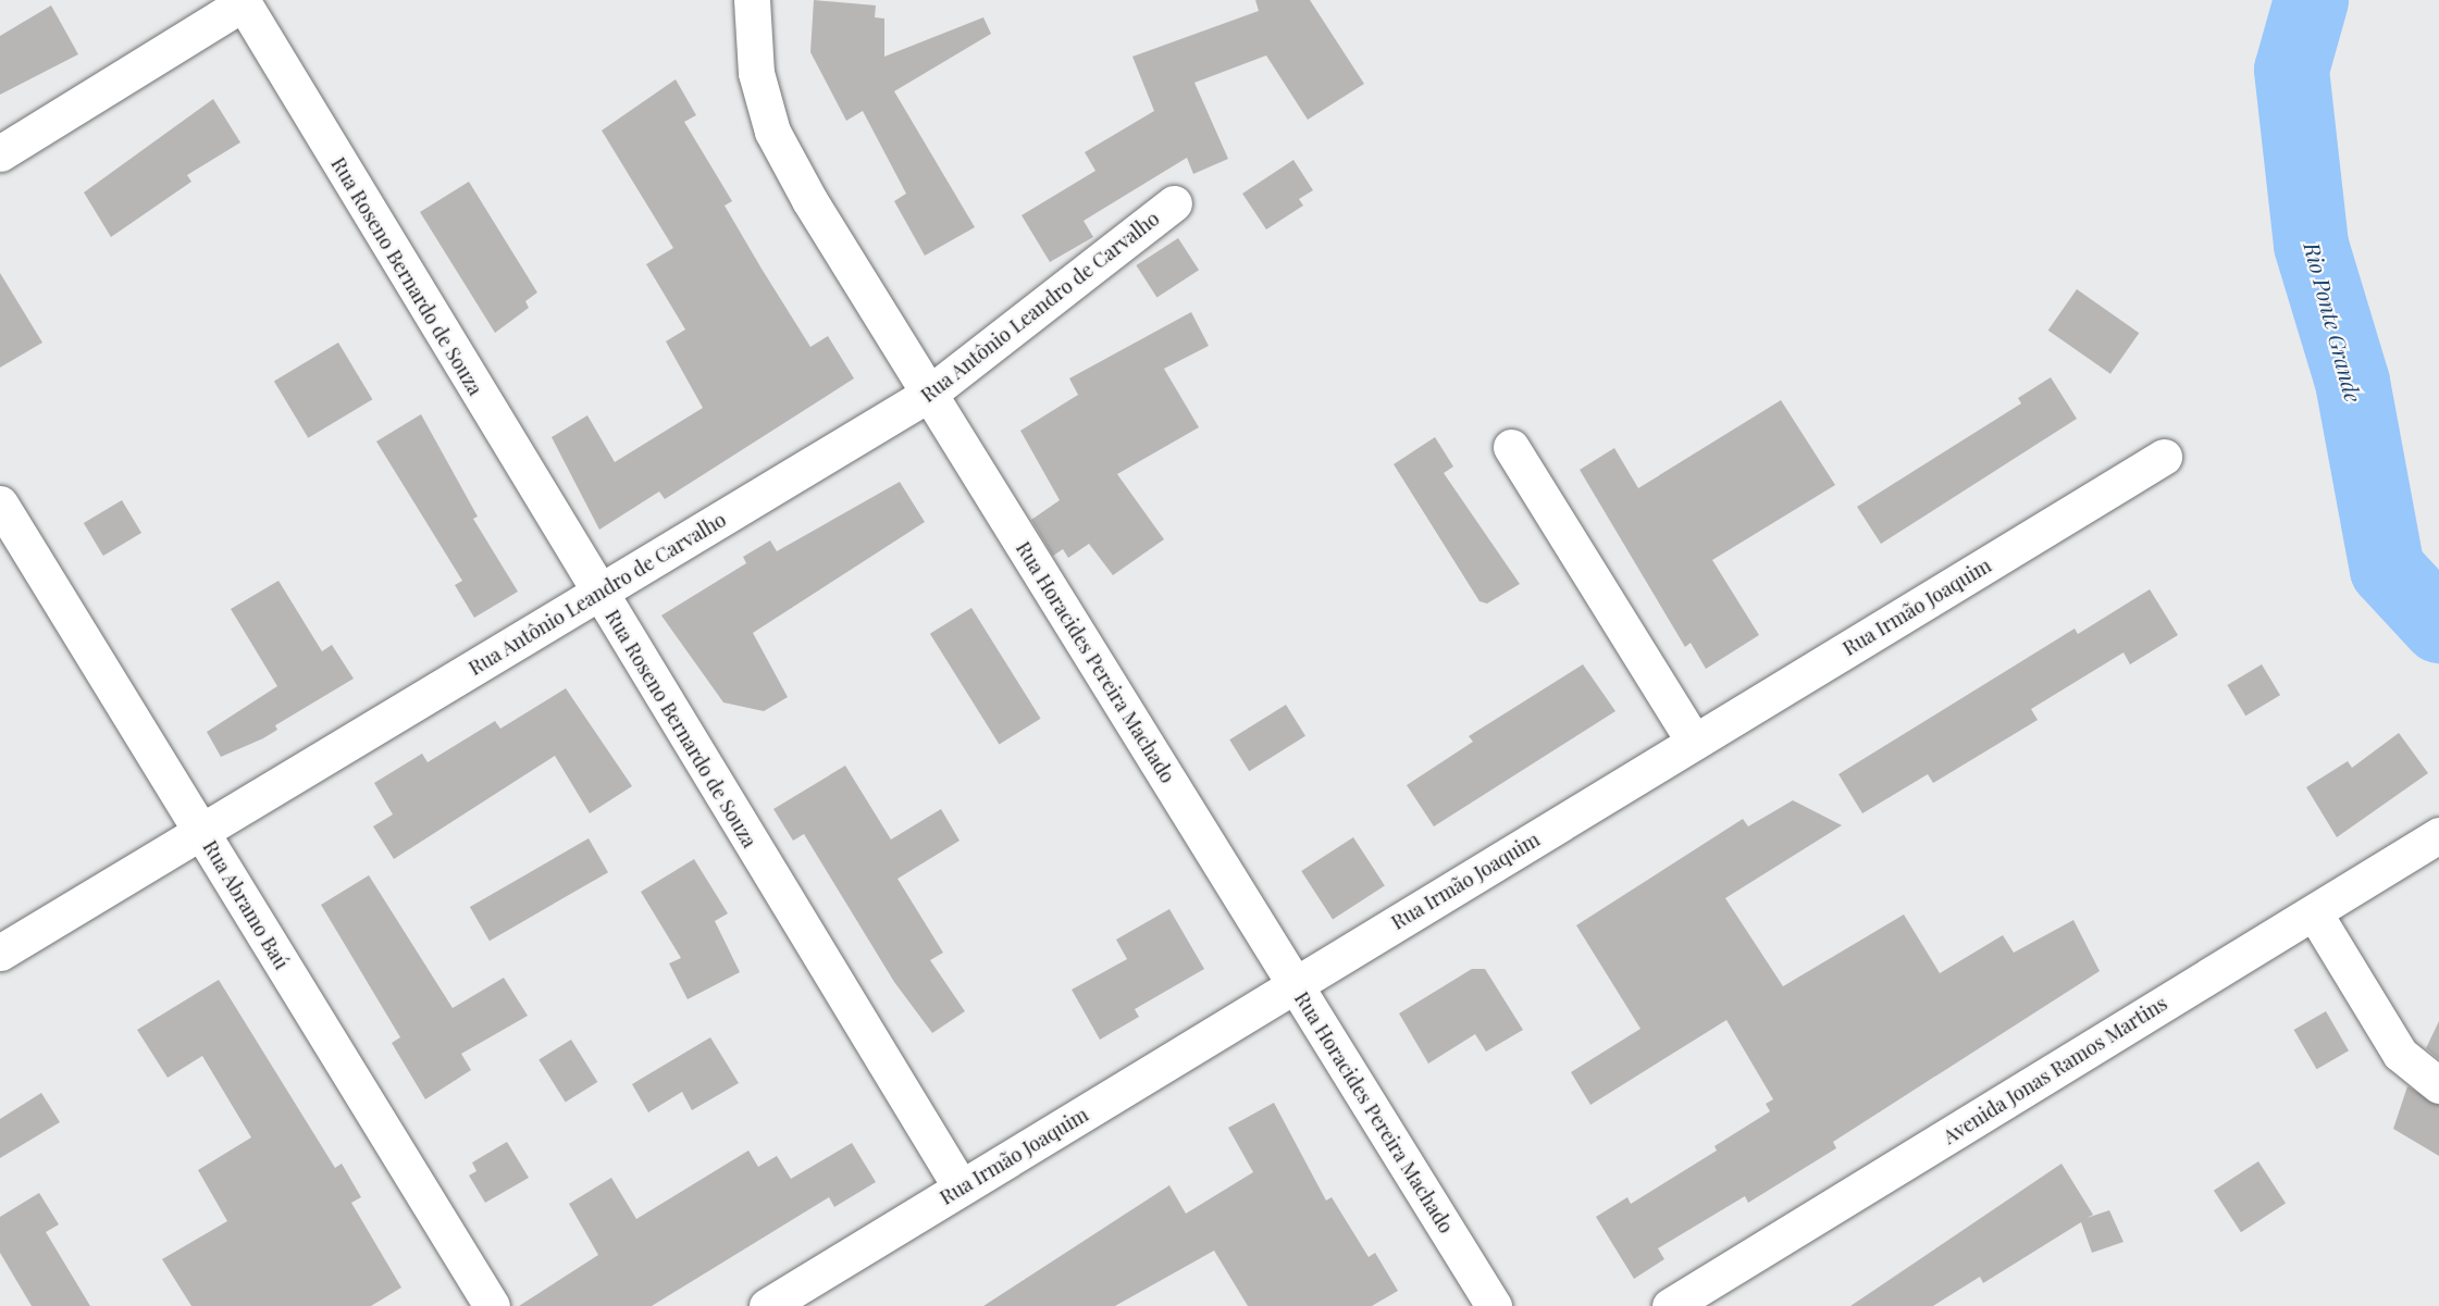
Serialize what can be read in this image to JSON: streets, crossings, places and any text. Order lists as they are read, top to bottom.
{
  "streets": {
    "street": [
      "Rua Roseno Bernardo de Souza",
      "Rua Antônio Leandro de Carvalho",
      "Rua Irmão Joaquim",
      "Rua Horacides Pereira Machado",
      "Rua Abramo Baú",
      "Avenida Jonas Ramos Martins"
    ]
  },
  "crossings": [
    ["Rua Roseno Bernardo de Souza", "Rua Antônio Leandro de Carvalho"],
    ["Rua Roseno Bernardo de Souza", "Rua Irmão Joaquim"],
    ["Rua Antônio Leandro de Carvalho", "Rua Horacides Pereira Machado"],
    ["Rua Antônio Leandro de Carvalho", "Rua Abramo Baú"],
    ["Rua Irmão Joaquim", "Rua Horacides Pereira Machado"]
  ],
  "water": ["Rio Ponte Grande"]
}
